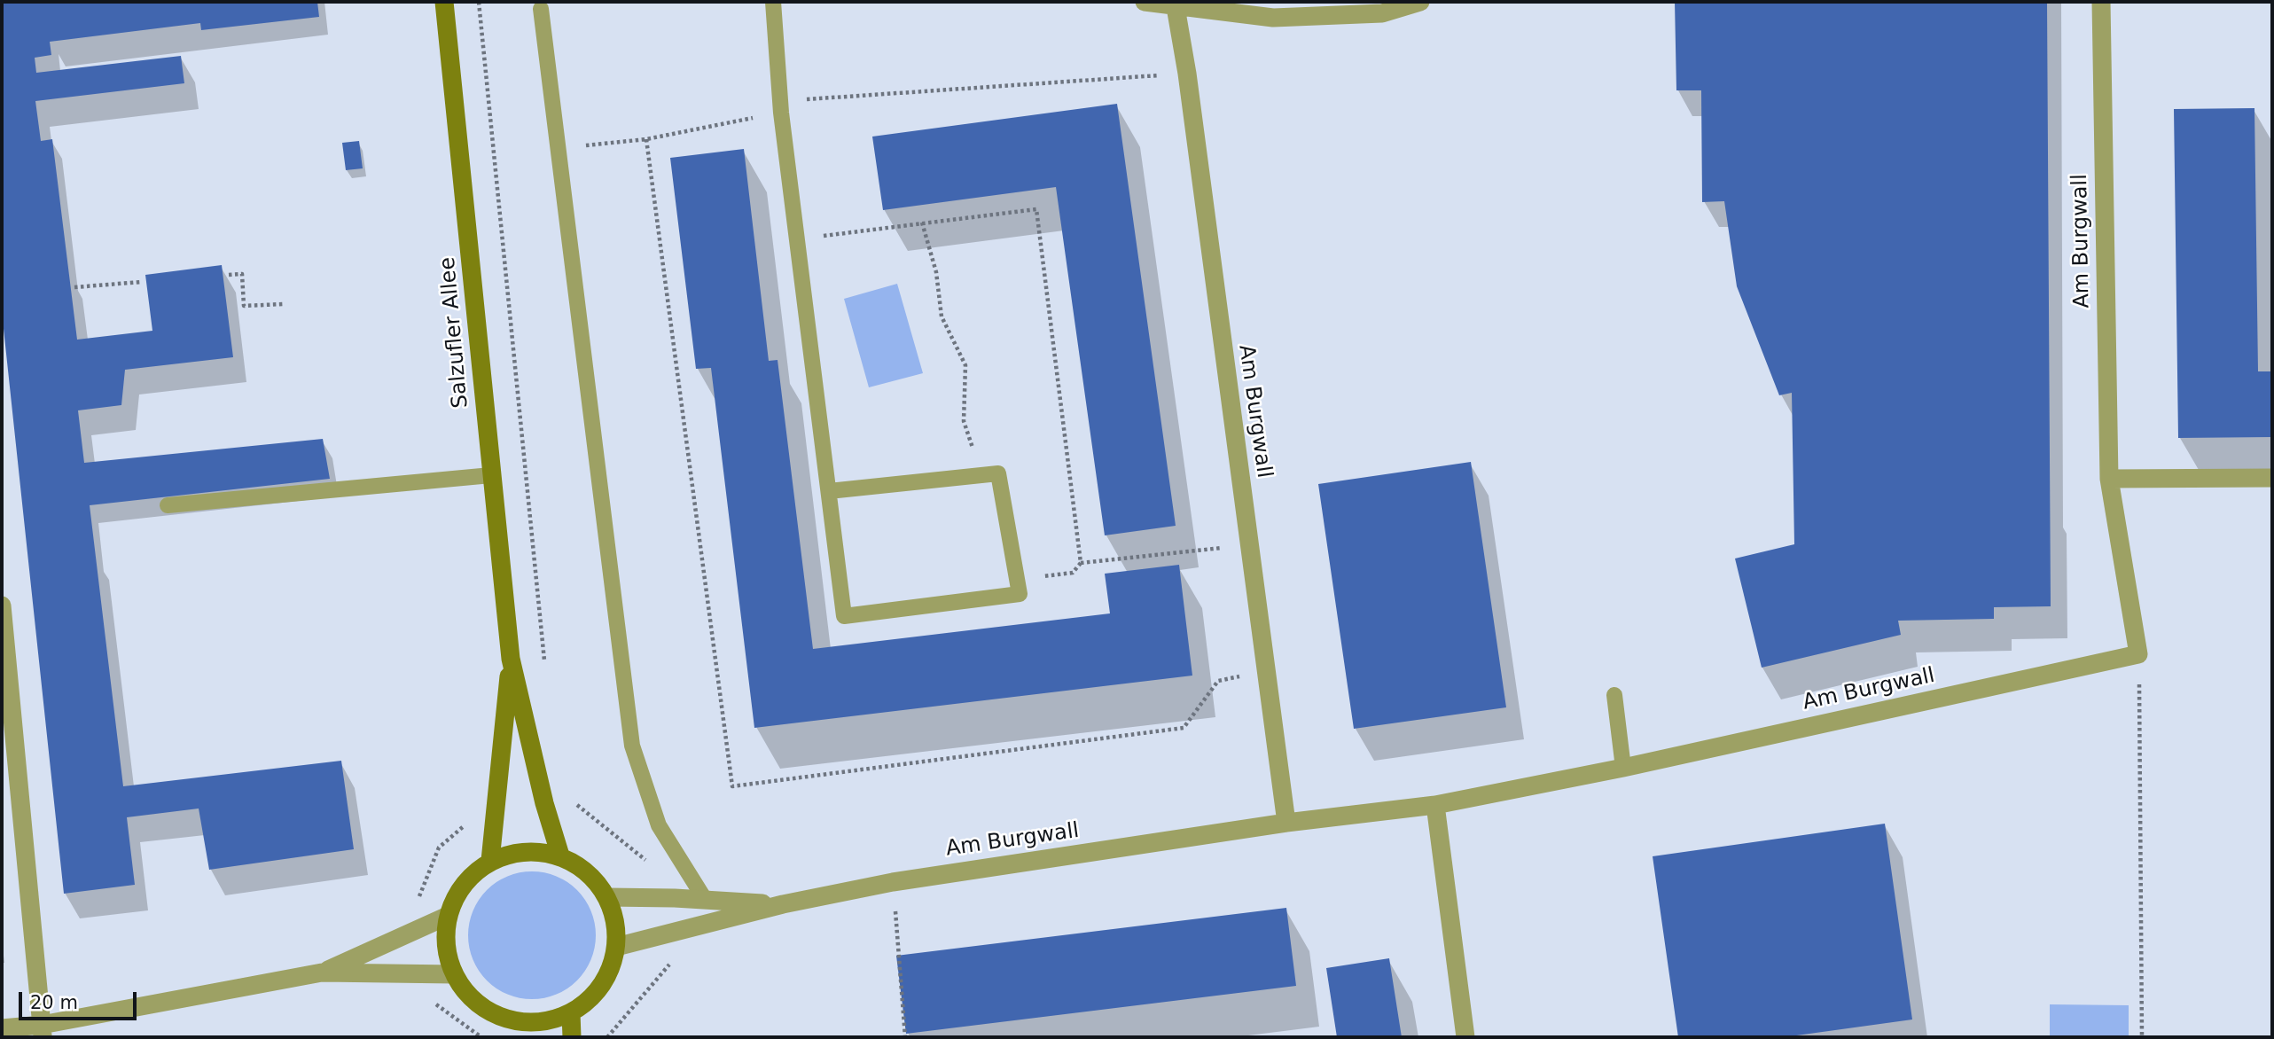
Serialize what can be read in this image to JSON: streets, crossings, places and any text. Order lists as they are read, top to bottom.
{
  "streets": {
    "main road": ["Salzufler Allee"],
    "street": ["Am Burgwall"]
  },
  "crossings": [
    ["Am Burgwall", "Salzufler Allee"]
  ],
  "scale_bar": "20 m"
}
